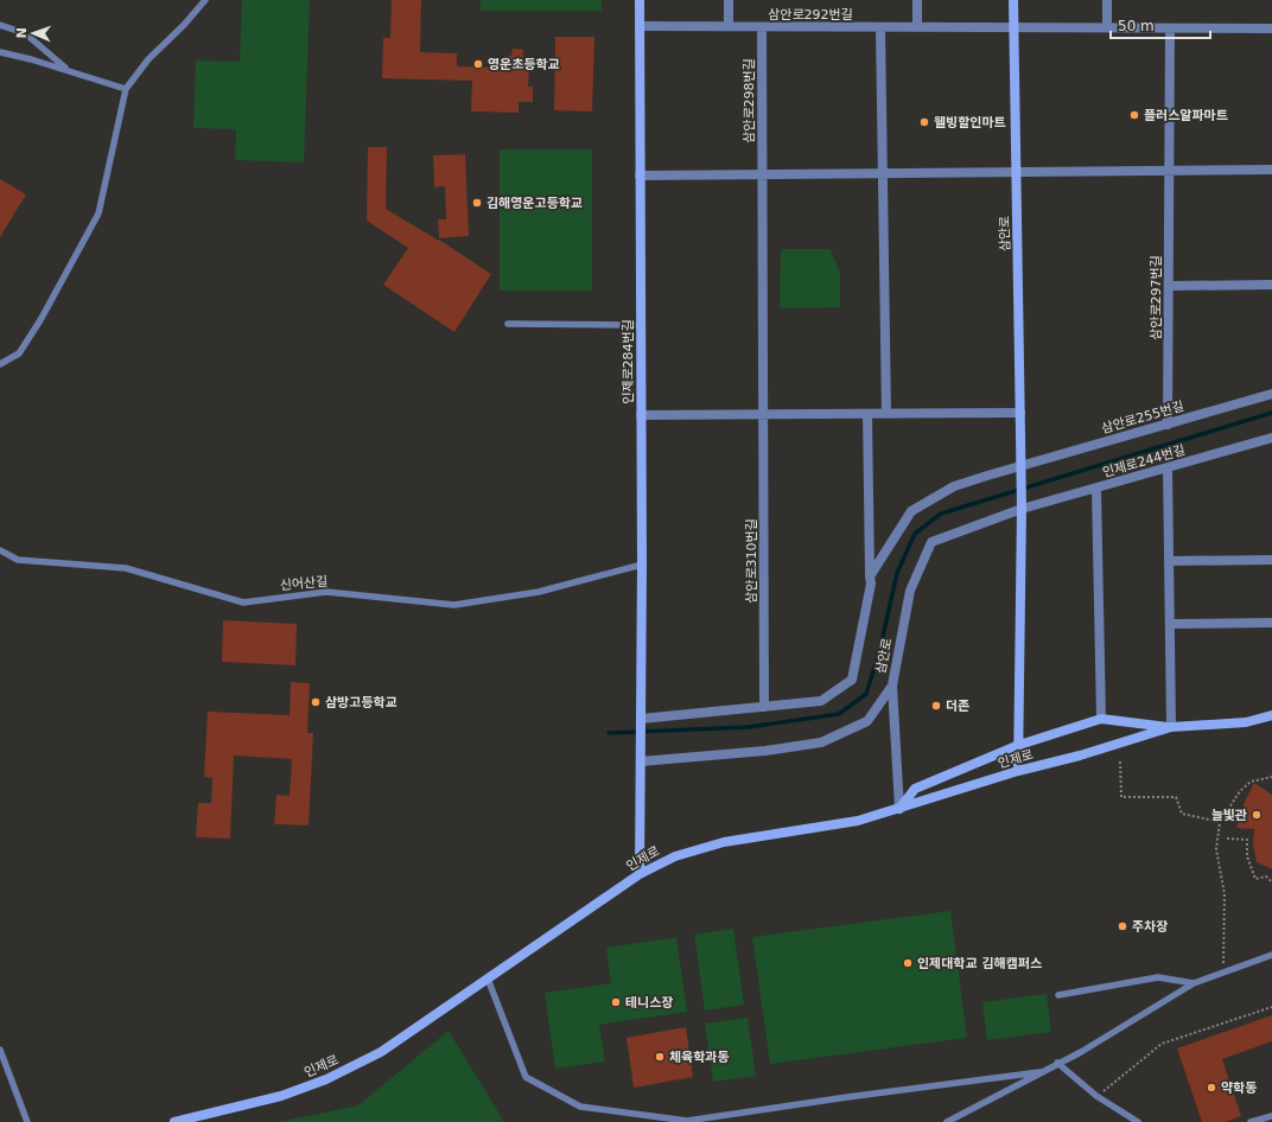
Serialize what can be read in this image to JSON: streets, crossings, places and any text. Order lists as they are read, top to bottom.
{
  "streets": {
    "main road": ["삼안로", "인제로284번길", "인제로"],
    "street": [
      "삼안로292번길",
      "삼안로298번길",
      "삼안로297번길",
      "삼안로255번길",
      "인제로244번길",
      "삼안로310번길"
    ],
    "lane": ["신어산길"]
  },
  "crossings": [
    ["삼안로292번길", "삼안로298번길"],
    ["삼안로292번길", "삼안로"],
    ["삼안로292번길", "삼안로297번길"],
    ["삼안로292번길", "인제로284번길"],
    ["삼안로298번길", "삼안로310번길"],
    ["삼안로", "인제로284번길"],
    ["삼안로", "삼안로255번길"],
    ["삼안로", "인제로244번길"],
    ["삼안로297번길", "삼안로255번길"],
    ["인제로284번길", "신어산길"]
  ],
  "places": [
    "영운초등학교",
    "플러스알파마트",
    "웰빙할인마트",
    "김해영운고등학교",
    "삼방고등학교",
    "더존",
    "늘빛관",
    "주차장",
    "인제대학교 김해캠퍼스",
    "테니스장",
    "체육학과동",
    "약학동"
  ],
  "scale_bar": "50 m",
  "north": "left"
}
